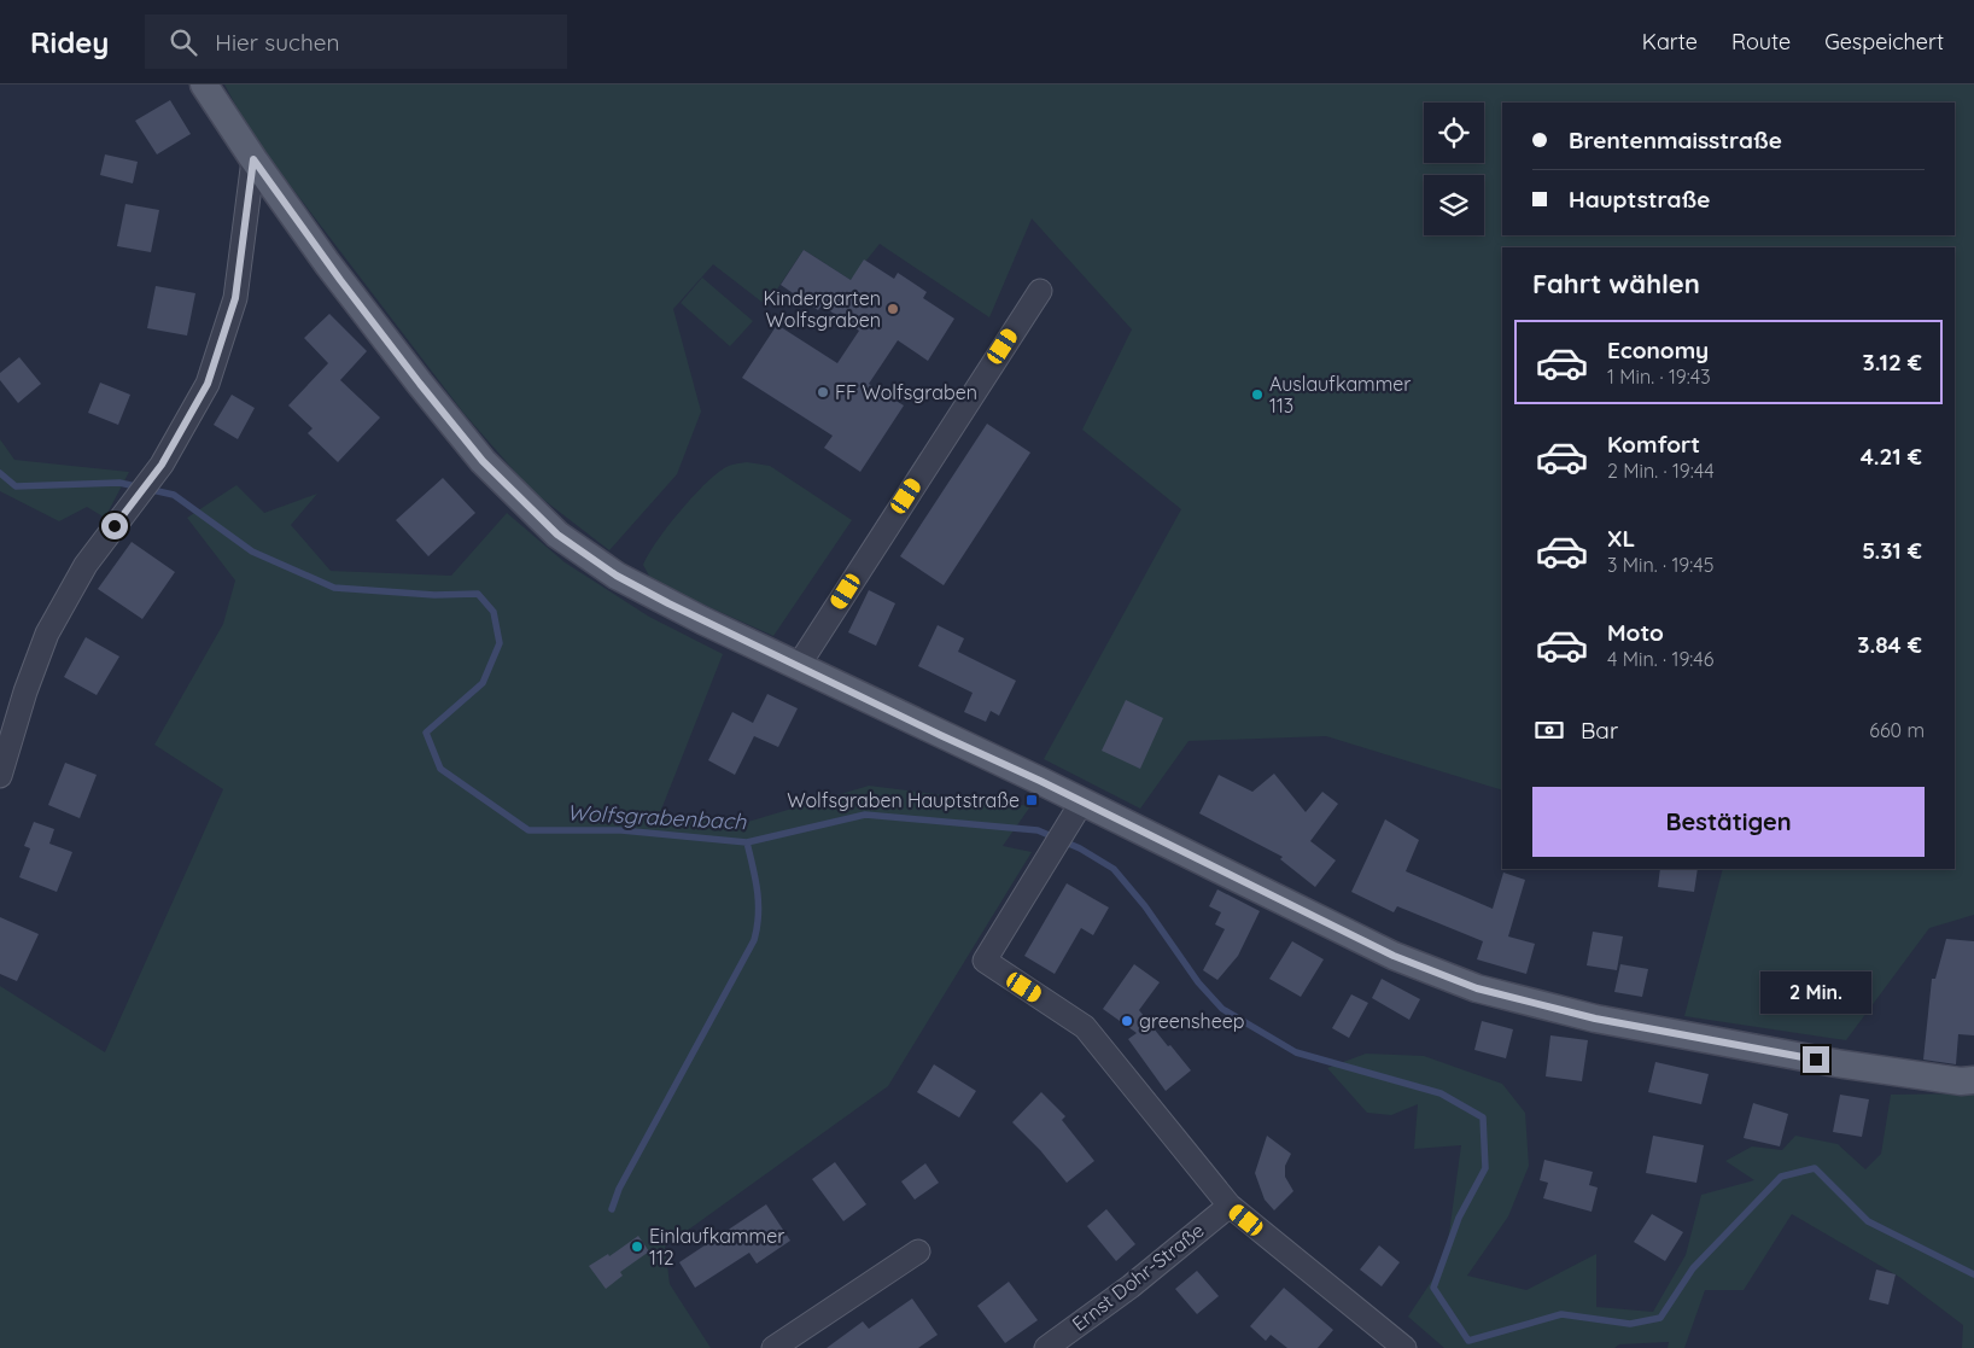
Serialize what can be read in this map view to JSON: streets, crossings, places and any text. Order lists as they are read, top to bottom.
{
  "streets": {
    "street": ["Ernst Dohr-Straße"]
  },
  "water": ["Wolfsgrabenbach"],
  "places": {
    "other": [
      "Kindergarten Wolfsgraben",
      "FF Wolfsgraben",
      "Auslaufkammer 113",
      "greensheep",
      "Einlaufkammer 112"
    ],
    "transit": ["Wolfsgraben Hauptstraße"]
  },
  "page": {
    "header": "Ridey",
    "search": "Hier suchen",
    "nav": ["Karte", "Route", "Gespeichert"],
    "banner": ["Brentenmaisstraße", "Hauptstraße"],
    "heading": "Fahrt wählen",
    "list": [
      {
        "name": "Economy",
        "note": "1 Min. · 19:43",
        "value": "3.12 €"
      },
      {
        "name": "Komfort",
        "note": "2 Min. · 19:44",
        "value": "4.21 €"
      },
      {
        "name": "XL",
        "note": "3 Min. · 19:45",
        "value": "5.31 €"
      },
      {
        "name": "Moto",
        "note": "4 Min. · 19:46",
        "value": "3.84 €"
      }
    ],
    "pay": ["Bar", "660 m"],
    "buttons": "Bestätigen",
    "bubble": "2 Min."
  }
}
